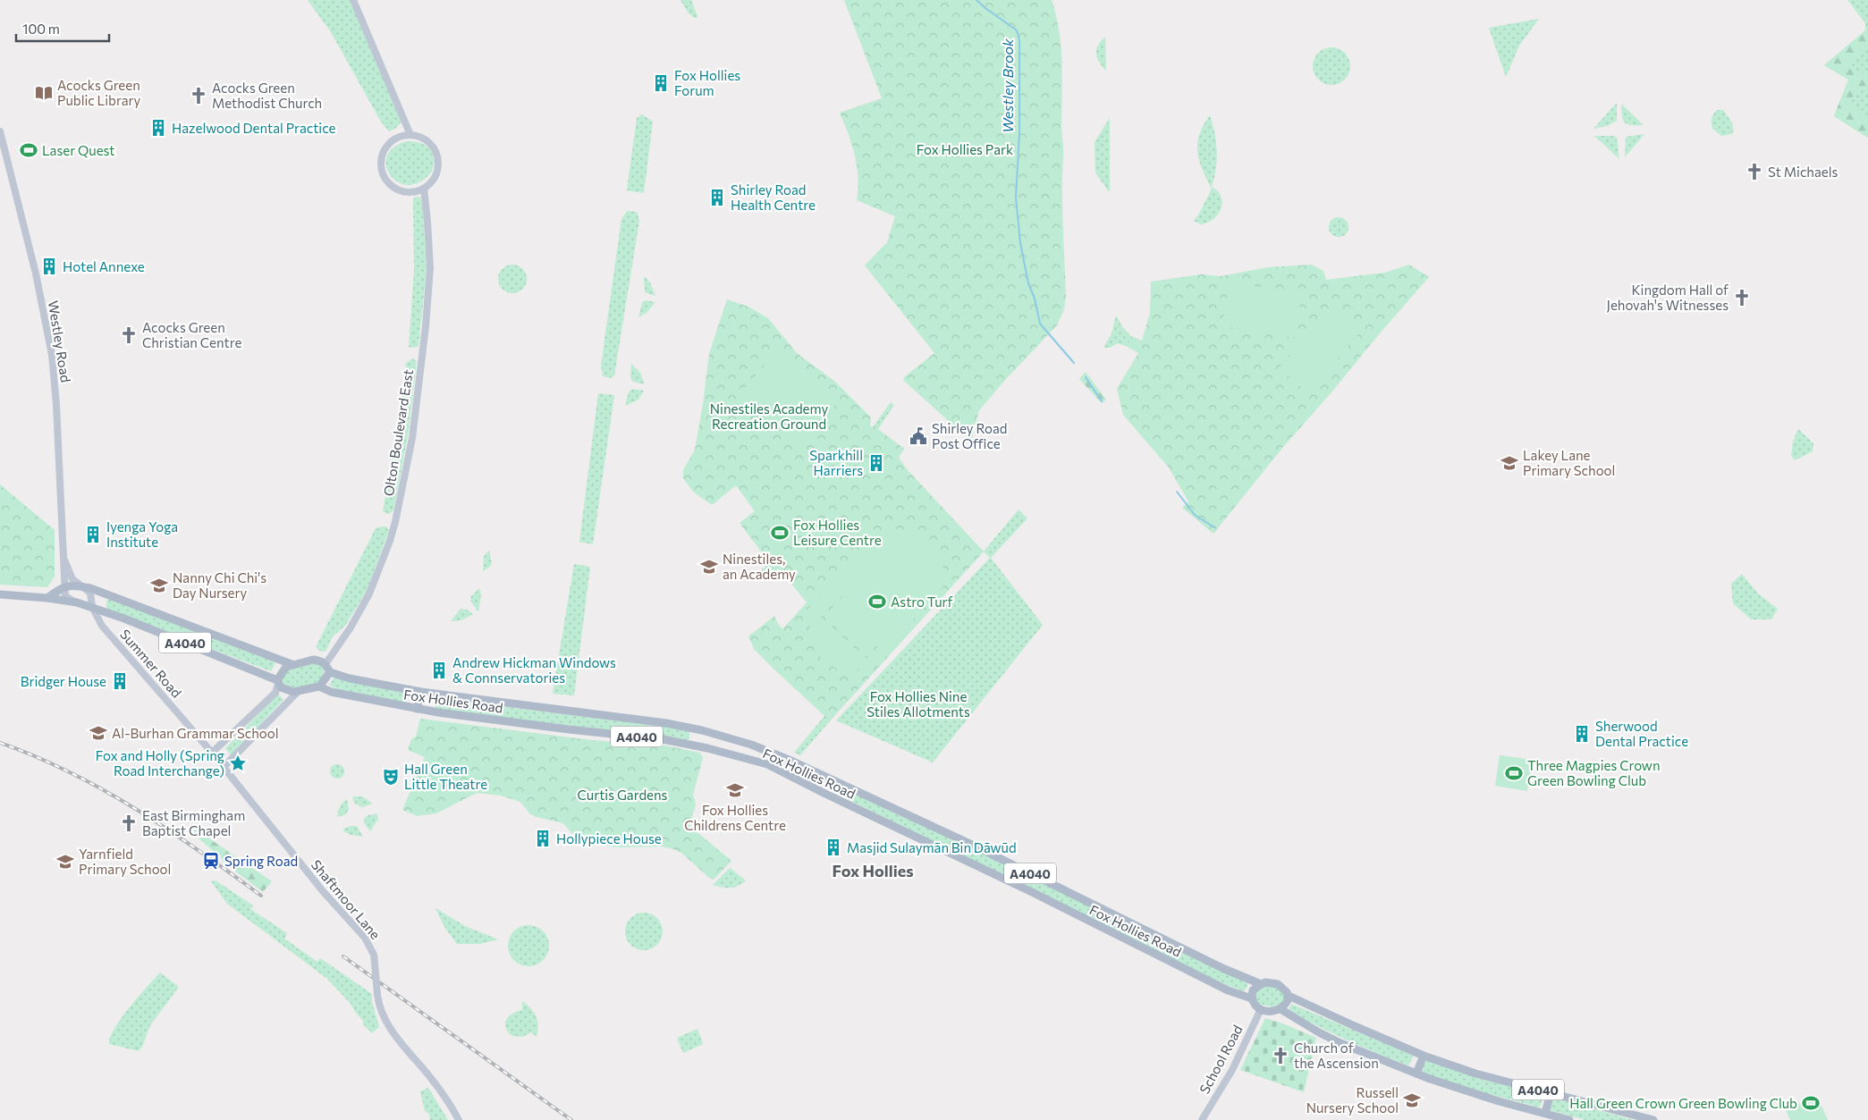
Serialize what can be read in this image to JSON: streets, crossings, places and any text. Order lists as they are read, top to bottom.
{
  "streets": {
    "main road": [
      "Westley Road",
      "Olton Boulevard East",
      "A4040",
      "Summer Road",
      "Fox Hollies Road",
      "Shaftmoor Lane",
      "School Road"
    ]
  },
  "crossings": [
    ["Westley Road", "A4040"],
    ["Westley Road", "Summer Road"],
    ["A4040", "Summer Road"],
    ["A4040", "Fox Hollies Road"],
    ["A4040", "School Road"],
    ["Summer Road", "Shaftmoor Lane"],
    ["Fox Hollies Road", "School Road"]
  ],
  "districts": ["Fox Hollies"],
  "water": ["Westley Brook"],
  "parks": [
    "Fox Hollies Park",
    "Ninestiles Academy Recreation Ground",
    "Fox Hollies Nine Stiles Allotments",
    "Curtis Gardens"
  ],
  "places": {
    "building": [
      "Fox Hollies Forum",
      "Hazelwood Dental Practice",
      "Shirley Road Health Centre",
      "Hotel Annexe",
      "Sparkhill Harriers",
      "Iyenga Yoga Institute",
      "Andrew Hickman Windows & Connservatories",
      "Bridger House",
      "Sherwood Dental Practice",
      "Hollypiece House",
      "Masjid Sulaymān Bin Dāwūd"
    ],
    "library": ["Acocks Green Public Library"],
    "church": [
      "Acocks Green Methodist Church",
      "St Michaels",
      "Kingdom Hall of Jehovah's Witnesses",
      "Acocks Green Christian Centre",
      "East Birmingham Baptist Chapel",
      "Church of the Ascension"
    ],
    "sports": [
      "Laser Quest",
      "Fox Hollies Leisure Centre",
      "Astro Turf",
      "Three Magpies Crown Green Bowling Club",
      "Hall Green Crown Green Bowling Club"
    ],
    "public building": ["Shirley Road Post Office"],
    "school or university": [
      "Lakey Lane Primary School",
      "Ninestiles, an Academy",
      "Nanny Chi Chi's Day Nursery",
      "Al-Burhan Grammar School",
      "Fox Hollies Childrens Centre",
      "Yarnfield Primary School",
      "Russell Nursery School"
    ],
    "place": ["Fox and Holly (Spring Road Interchange)"],
    "theatre": ["Hall Green Little Theatre"],
    "station": ["Spring Road"]
  },
  "scale_bar": "100 m"
}
